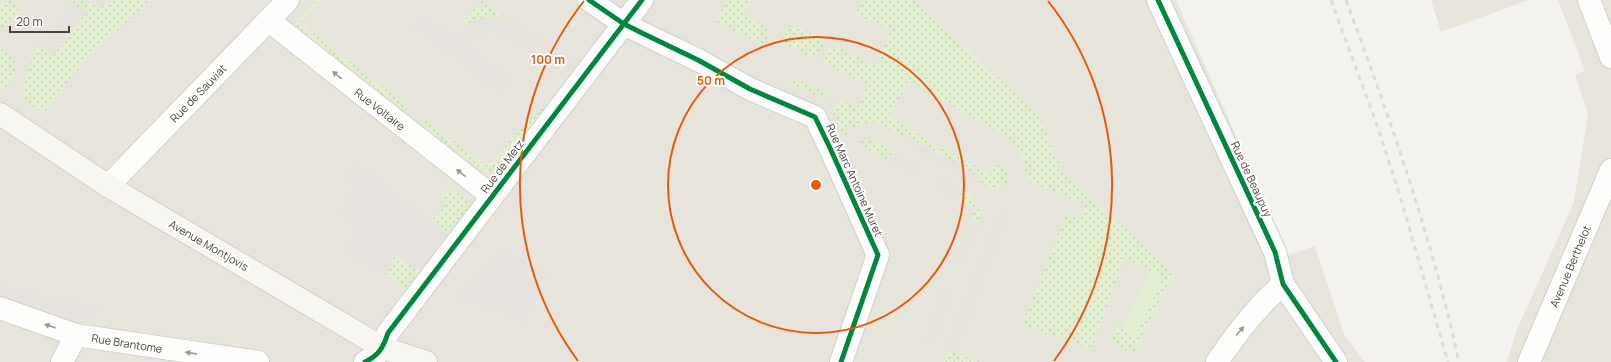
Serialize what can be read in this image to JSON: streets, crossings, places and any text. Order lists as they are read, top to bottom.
{
  "streets": {
    "main road": ["Avenue Montjovis"],
    "street": [
      "Rue de Sauviat",
      "Rue Voltaire",
      "Rue de Metz",
      "Rue de Beaupuy",
      "Rue Marc Antoine Muret",
      "Avenue Berthelot",
      "Rue Brantome"
    ]
  },
  "crossings": [
    ["Rue de Sauviat", "Rue Voltaire"],
    ["Rue de Sauviat", "Avenue Montjovis"],
    ["Rue Voltaire", "Rue de Metz"],
    ["Rue de Metz", "Rue Marc Antoine Muret"],
    ["Rue de Metz", "Avenue Montjovis"]
  ],
  "one_way": ["Rue Voltaire", "Rue Brantome"],
  "scale_bar": "20 m",
  "rings": ["100 m", "50 m"]
}
